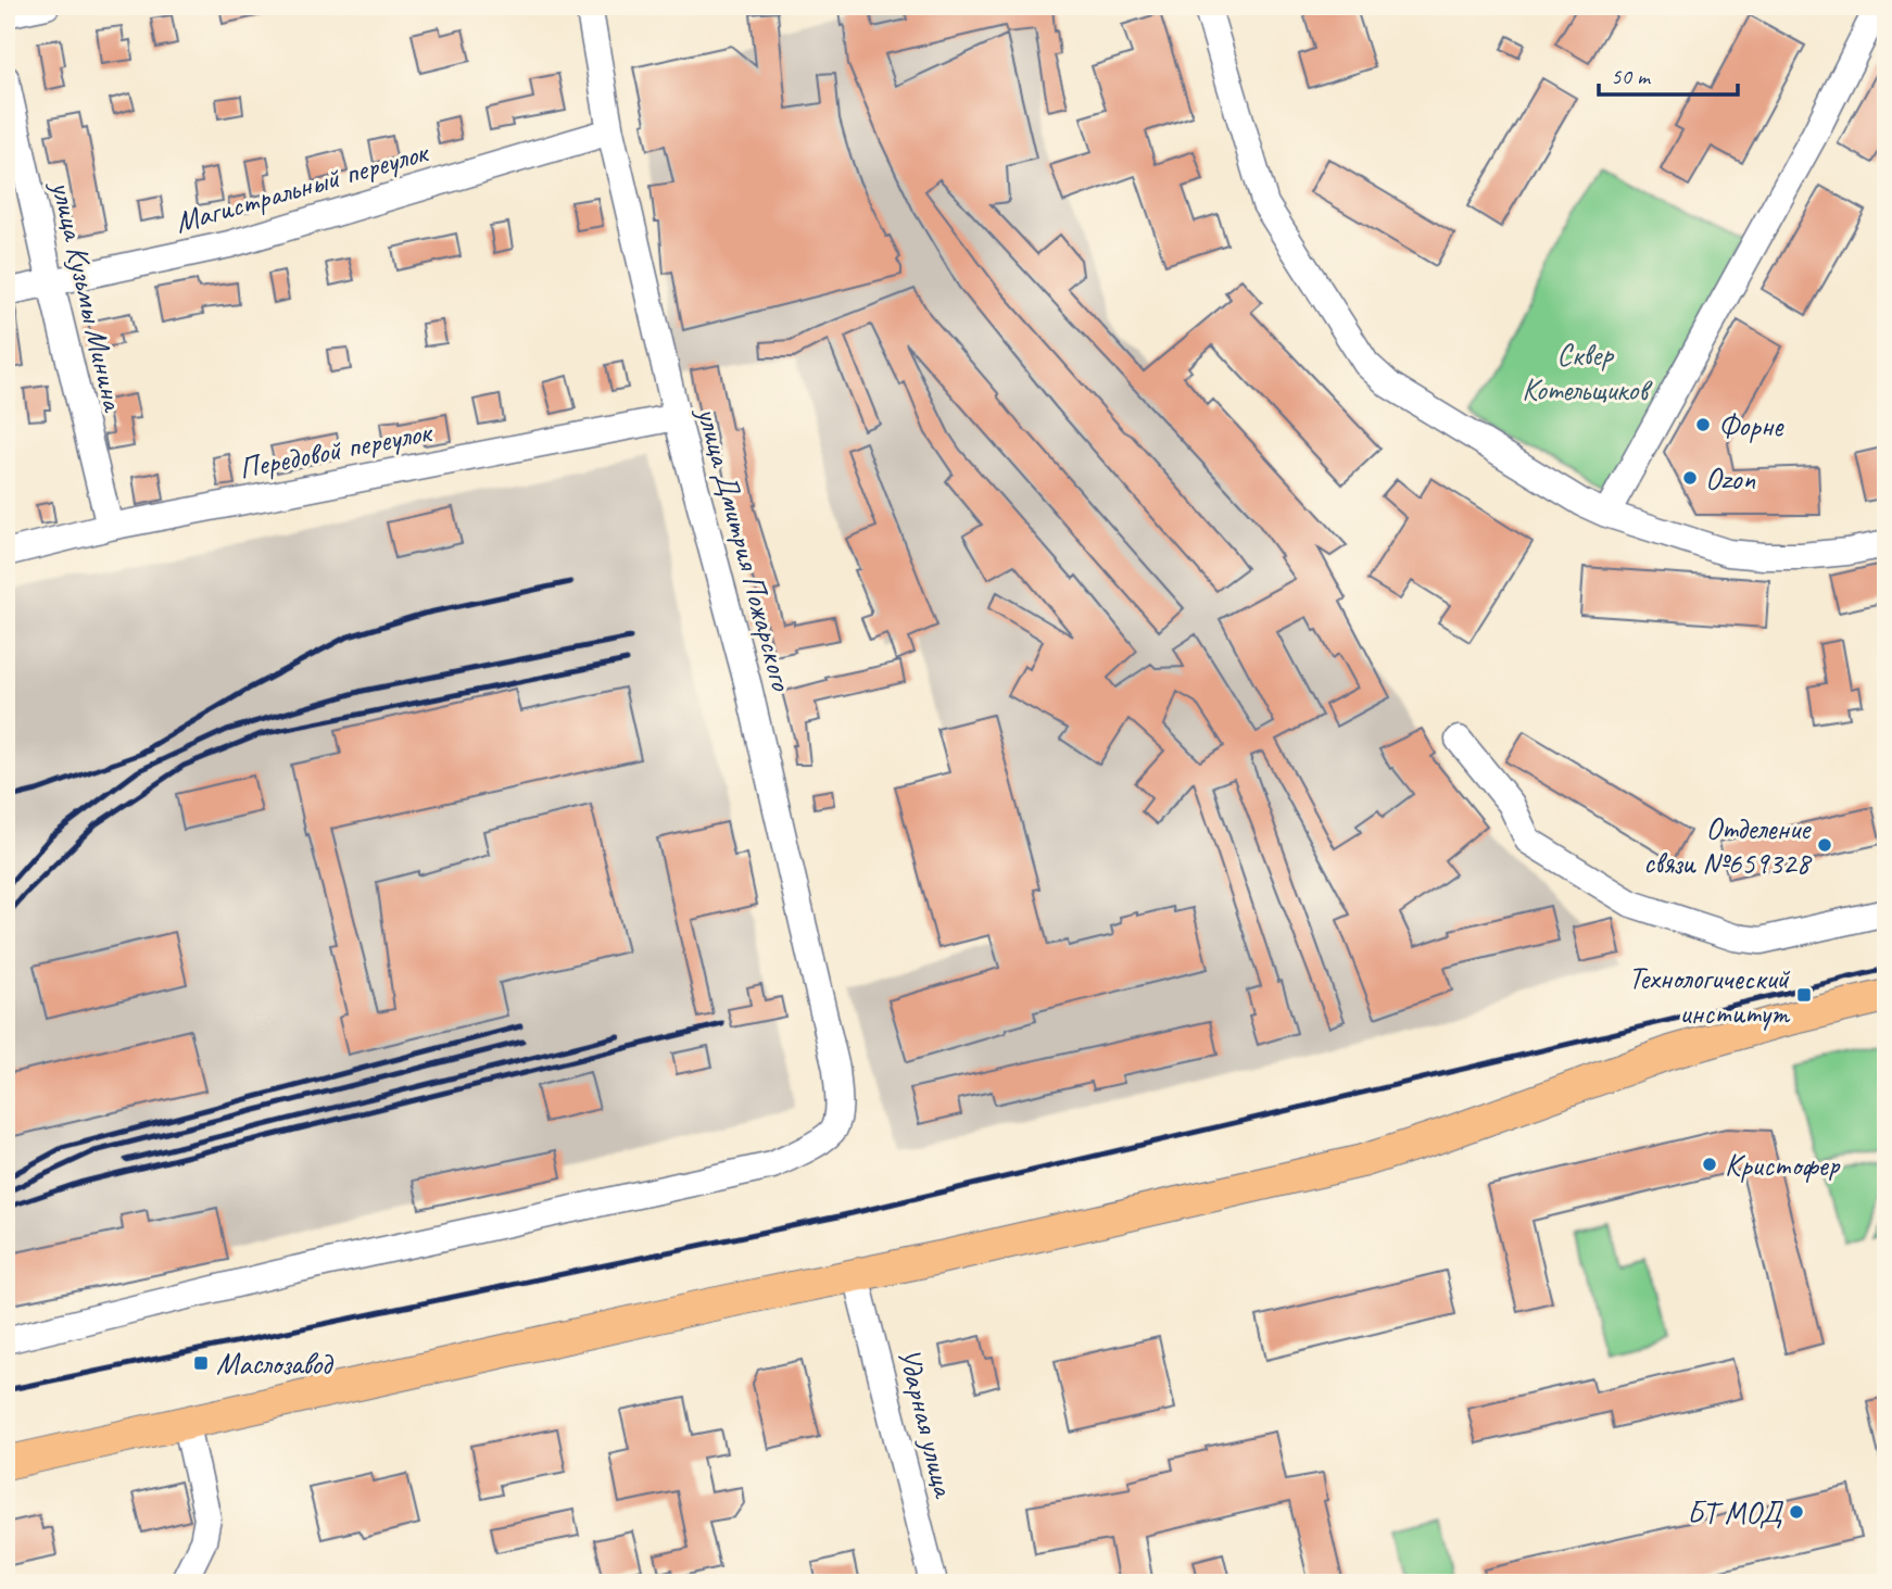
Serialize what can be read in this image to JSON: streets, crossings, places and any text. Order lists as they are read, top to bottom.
{
  "streets": {
    "street": [
      "Магистральный переулок",
      "улица Кузьмы Минина",
      "Передовой переулок",
      "улица Дмитрия Пожарского",
      "Ударная улица"
    ]
  },
  "crossings": [
    ["Магистральный переулок", "улица Кузьмы Минина"],
    ["Магистральный переулок", "улица Дмитрия Пожарского"],
    ["улица Кузьмы Минина", "Передовой переулок"],
    ["Передовой переулок", "улица Дмитрия Пожарского"]
  ],
  "parks": ["Сквер Котельщиков"],
  "places": {
    "other": [
      "Форне",
      "Ozon",
      "Отделение связи №659328",
      "Кристофер",
      "БТ МОД"
    ],
    "transit": ["Технологический институт", "Маслозавод"]
  },
  "scale_bar": "50 m"
}
